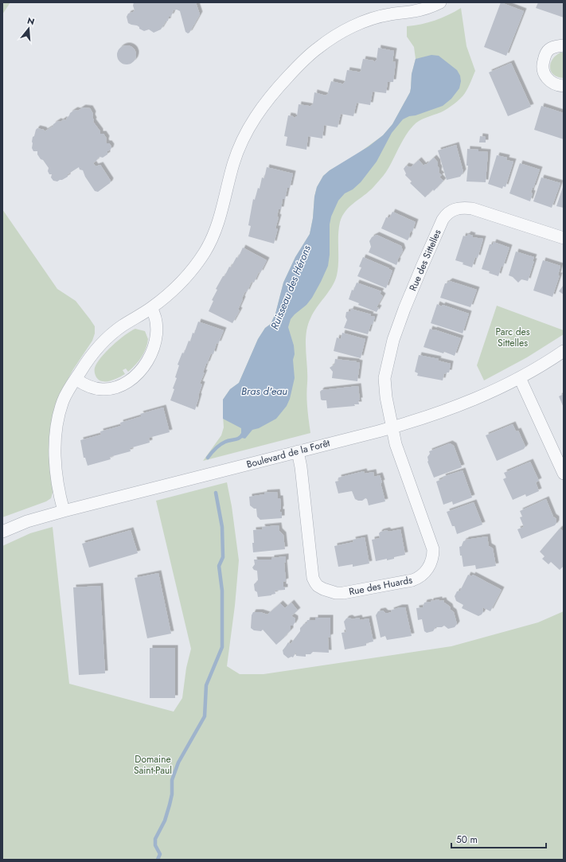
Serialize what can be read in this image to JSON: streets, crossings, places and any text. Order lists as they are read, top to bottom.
{
  "streets": {
    "street": ["Rue des Sittelles", "Boulevard de la Forêt", "Rue des Huards"]
  },
  "crossings": [
    ["Rue des Sittelles", "Boulevard de la Forêt"],
    ["Rue des Sittelles", "Rue des Huards"],
    ["Boulevard de la Forêt", "Rue des Huards"]
  ],
  "water": ["Ruisseau des Hérons", "Bras d'eau"],
  "parks": ["Parc des Sittelles", "Domaine Saint-Paul"],
  "scale_bar": "50 m",
  "north": "top"
}
